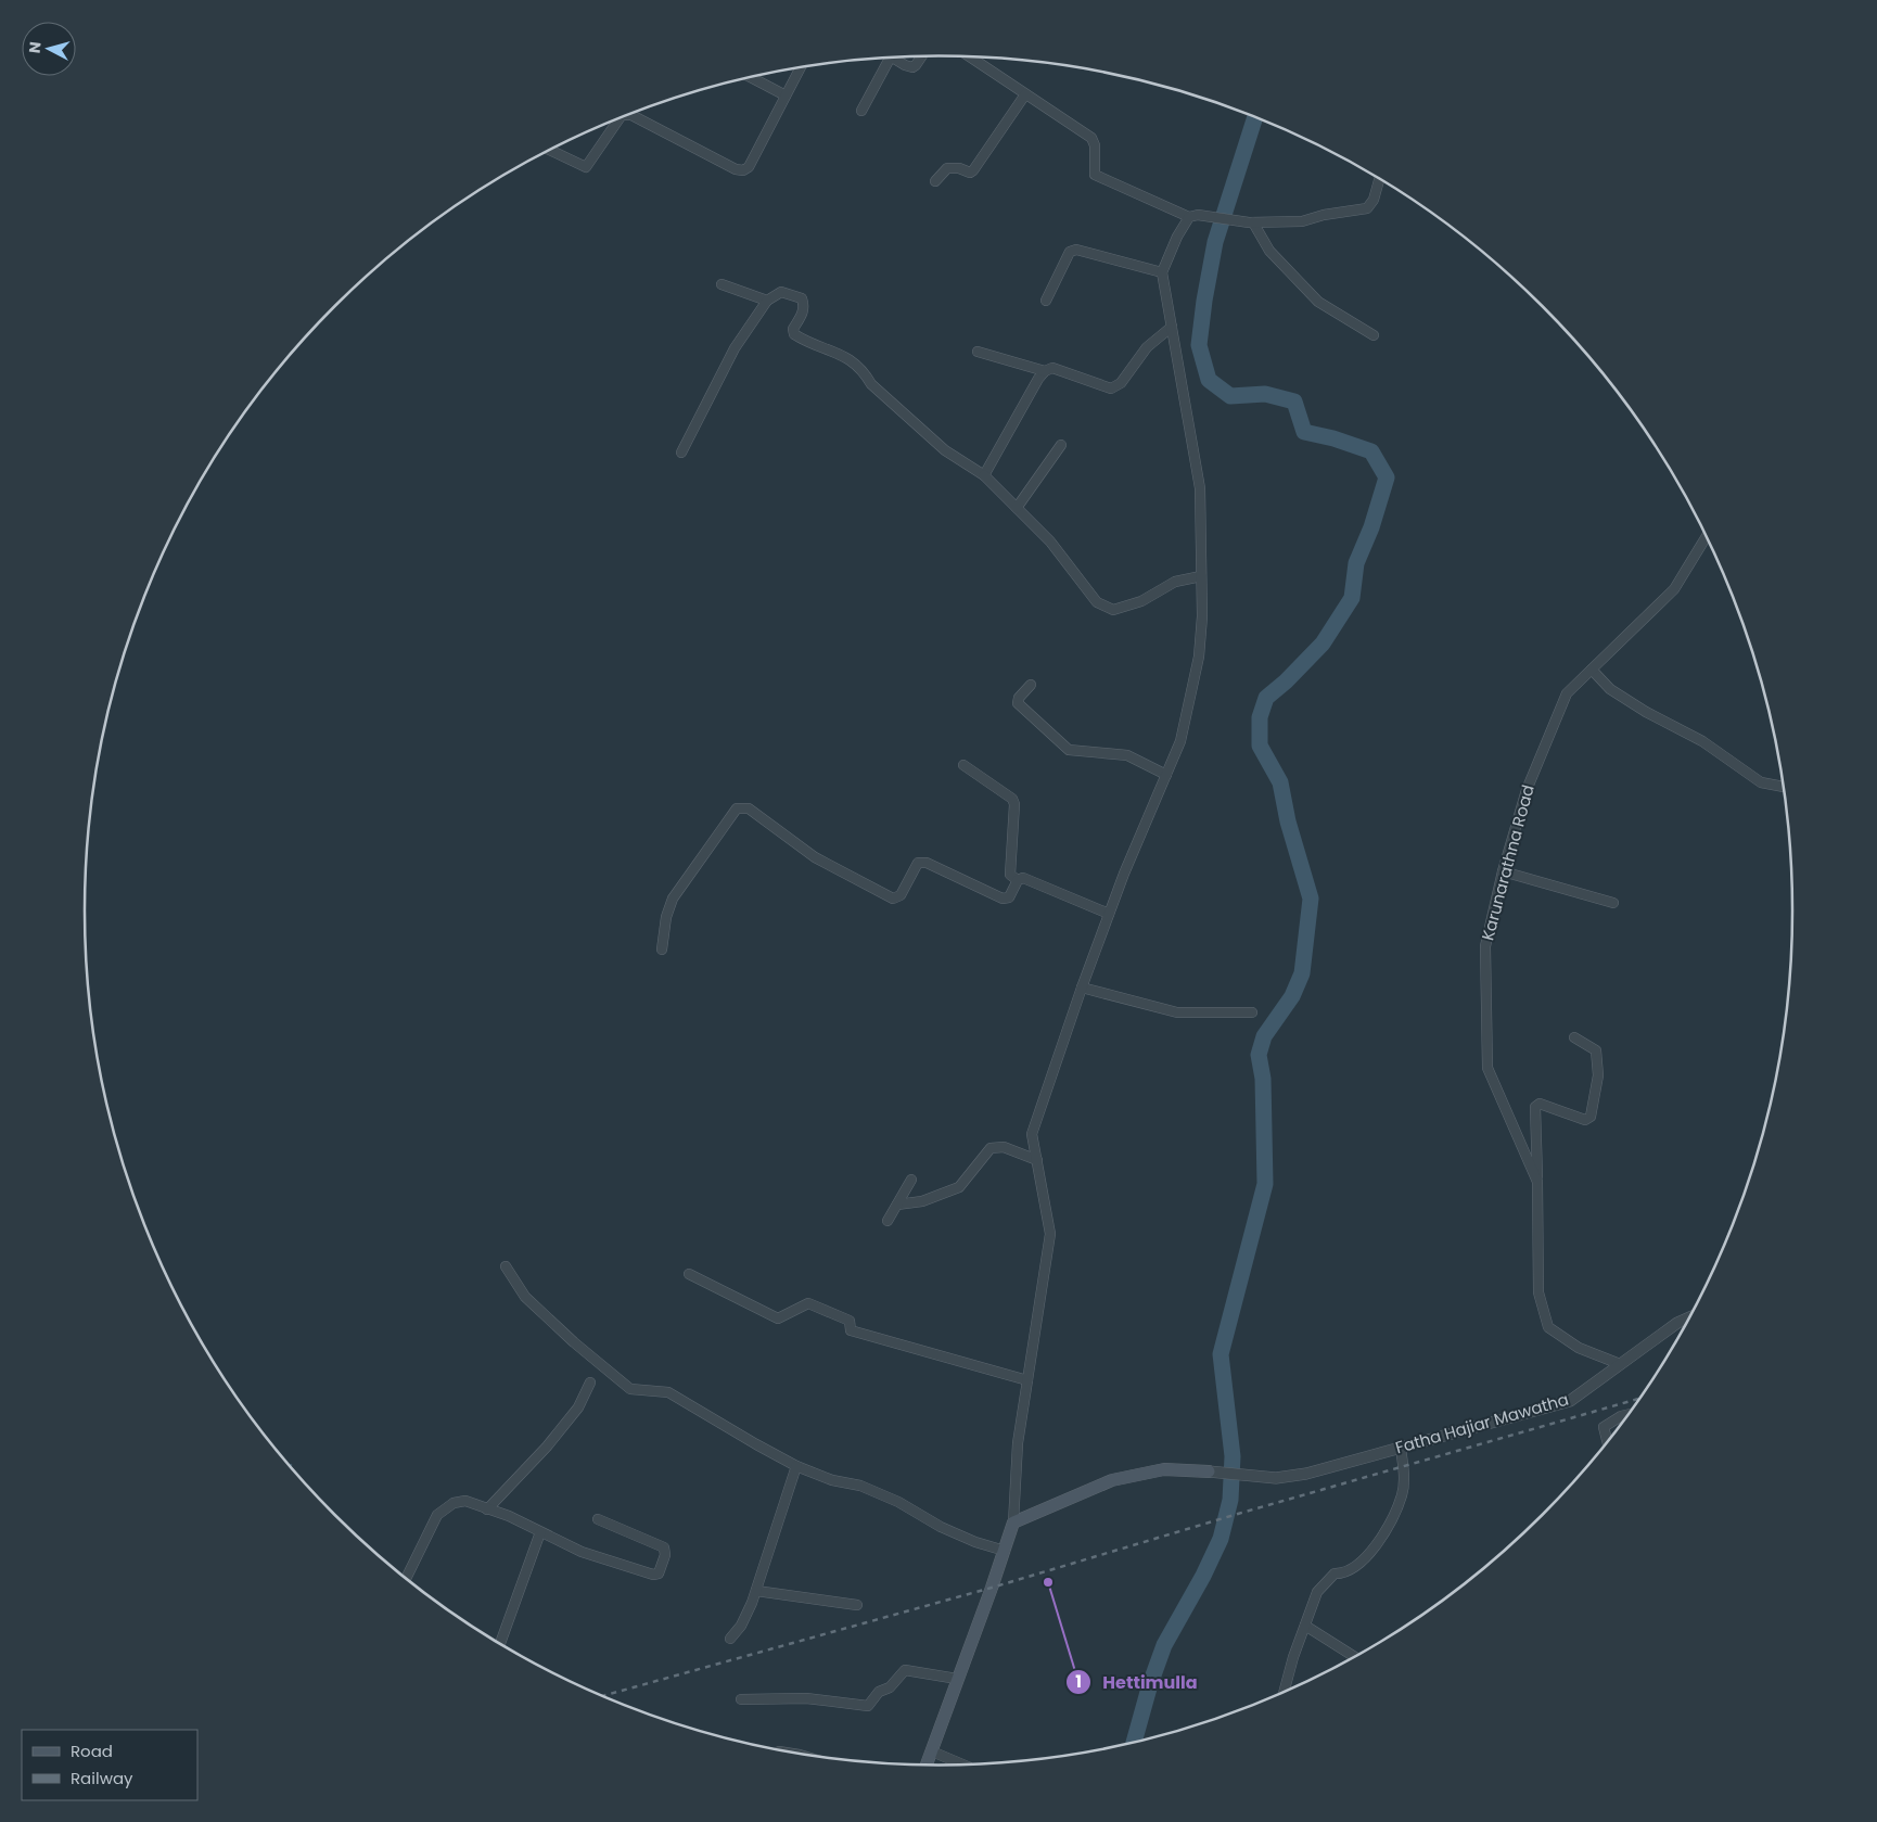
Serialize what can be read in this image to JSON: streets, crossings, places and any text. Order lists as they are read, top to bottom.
{
  "streets": {
    "street": ["Karunarathna Road", "Fatha Hajiar Mawatha"]
  },
  "crossings": [
    ["Karunarathna Road", "Fatha Hajiar Mawatha"]
  ],
  "places": ["Hettimulla"],
  "legend": ["Road", "Railway"],
  "north": "left"
}
